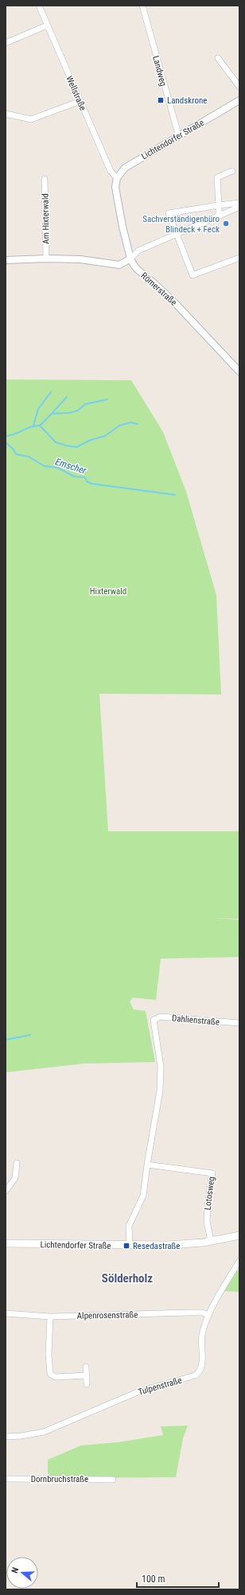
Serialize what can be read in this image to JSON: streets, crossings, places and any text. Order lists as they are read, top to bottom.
{
  "streets": {
    "main road": ["Lichtendorfer Straße"],
    "street": [
      "Landweg",
      "Wellstraße",
      "Am Hixterwald",
      "Römerstraße",
      "Dahlienstraße",
      "Lotosweg",
      "Alpenrosenstraße",
      "Tulpenstraße",
      "Dornbruchstraße"
    ]
  },
  "crossings": [
    ["Landweg", "Lichtendorfer Straße"],
    ["Wellstraße", "Lichtendorfer Straße"],
    ["Wellstraße", "Römerstraße"],
    ["Lichtendorfer Straße", "Römerstraße"],
    ["Lichtendorfer Straße", "Lotosweg"],
    ["Dahlienstraße", "Lotosweg"],
    ["Alpenrosenstraße", "Tulpenstraße"]
  ],
  "districts": ["Sölderholz"],
  "water": ["Emscher"],
  "parks": ["Hixterwald"],
  "places": {
    "transit": ["Landskrone", "Resedastraße"],
    "other": ["Sachverständigenbüro Blindeck + Feck"]
  },
  "scale_bar": "100 m",
  "north": "left"
}
